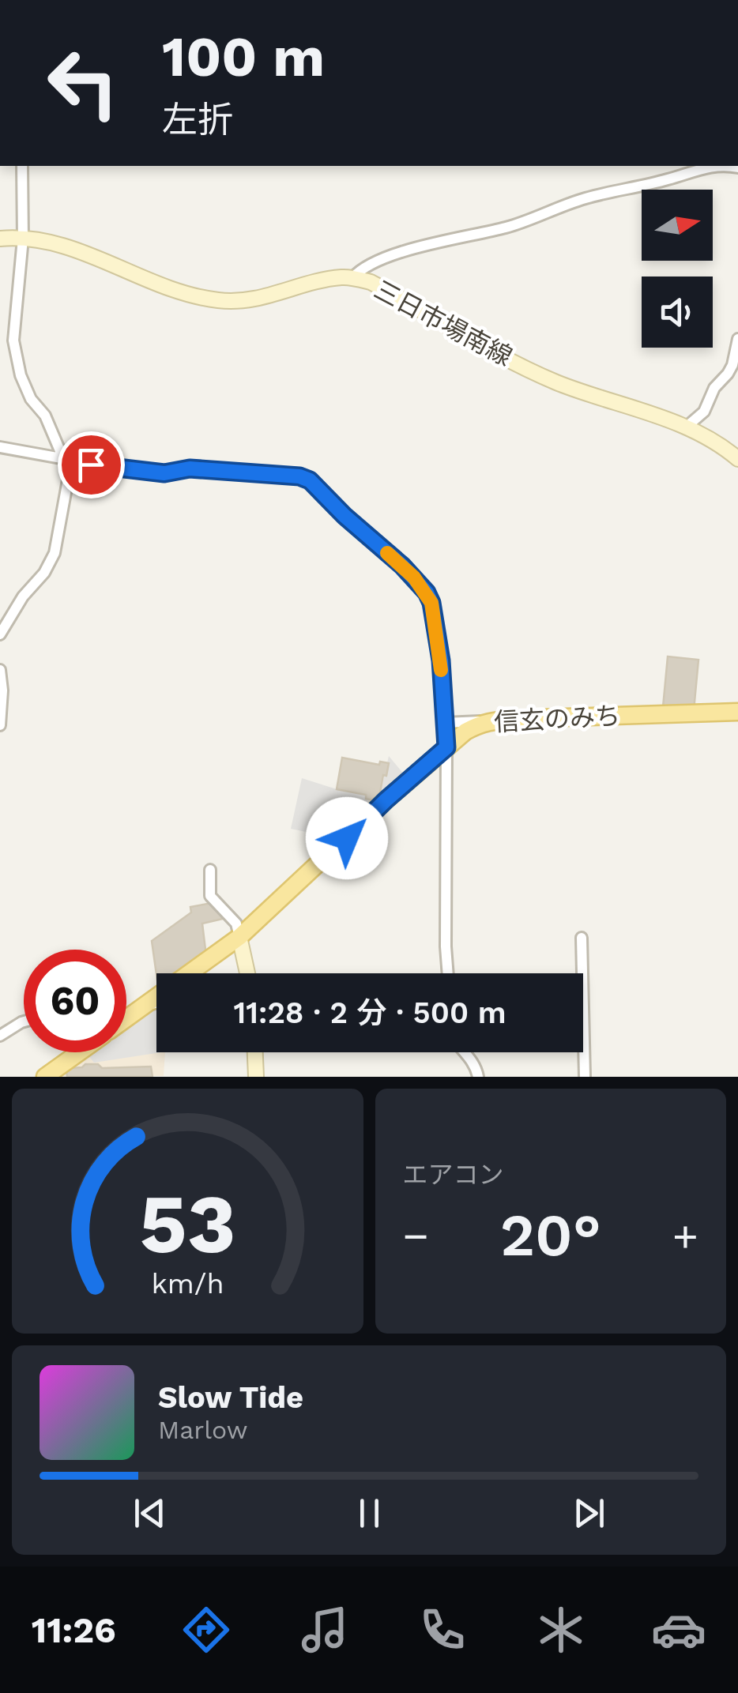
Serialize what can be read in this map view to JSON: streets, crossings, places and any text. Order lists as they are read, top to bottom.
{
  "streets": {
    "main road": ["三日市場南線", "信玄のみち"]
  },
  "north": "right",
  "page": {
    "turn": ["100 m", "左折"],
    "limit": "60",
    "trip": "11:28 · 2 分 · 500 m",
    "tile": "エアコン",
    "heat": ["−", "20°", "+"],
    "song": ["Slow Tide", "Marlow"],
    "tabs": "11:26",
    "gauge": ["53", "km/h"]
  }
}
